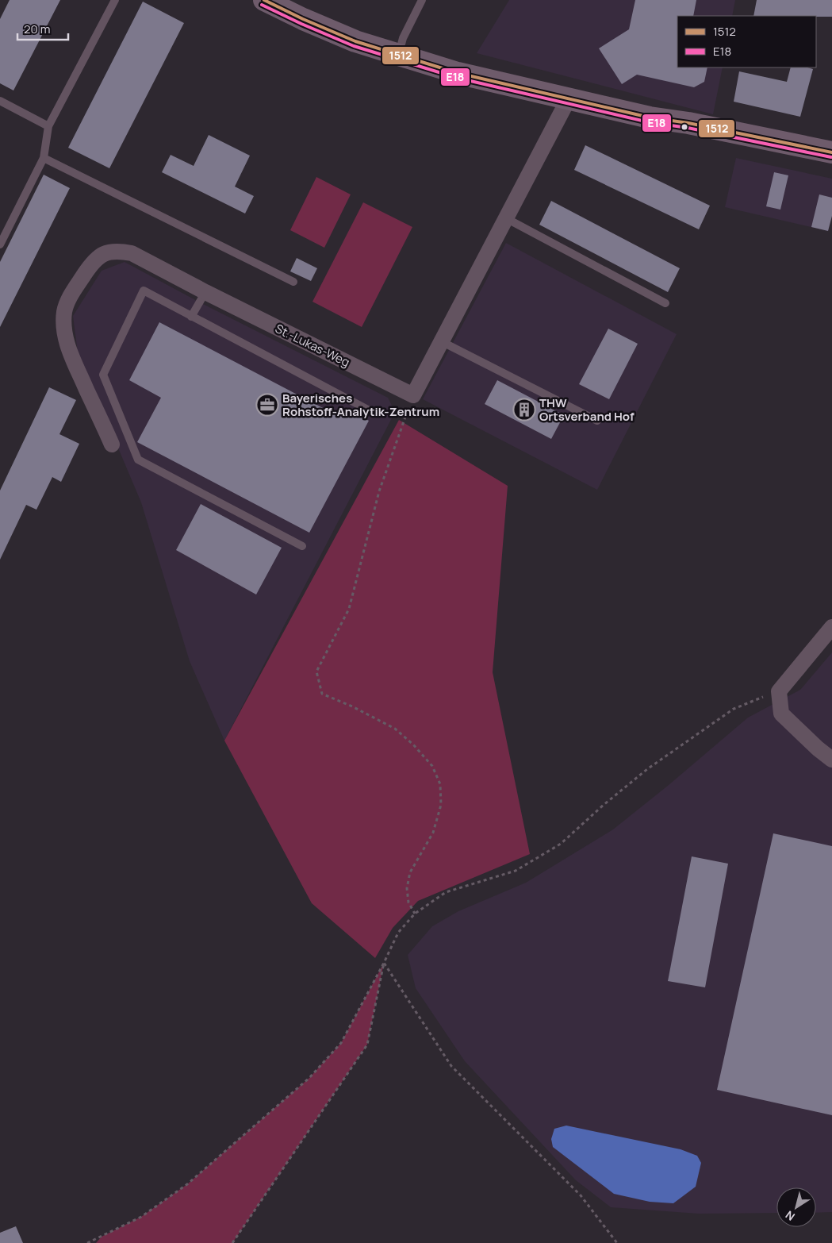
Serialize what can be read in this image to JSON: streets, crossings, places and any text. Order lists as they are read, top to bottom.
{
  "streets": {
    "street": ["St.-Lukas-Weg"]
  },
  "places": {
    "office": ["Bayerisches Rohstoff-Analytik-Zentrum"],
    "building": ["THW Ortsverband Hof"]
  },
  "lines": ["transit line 1512", "transit line E18"],
  "legend": ["1512", "E18"],
  "scale_bar": "20 m",
  "north": "bottom left"
}
